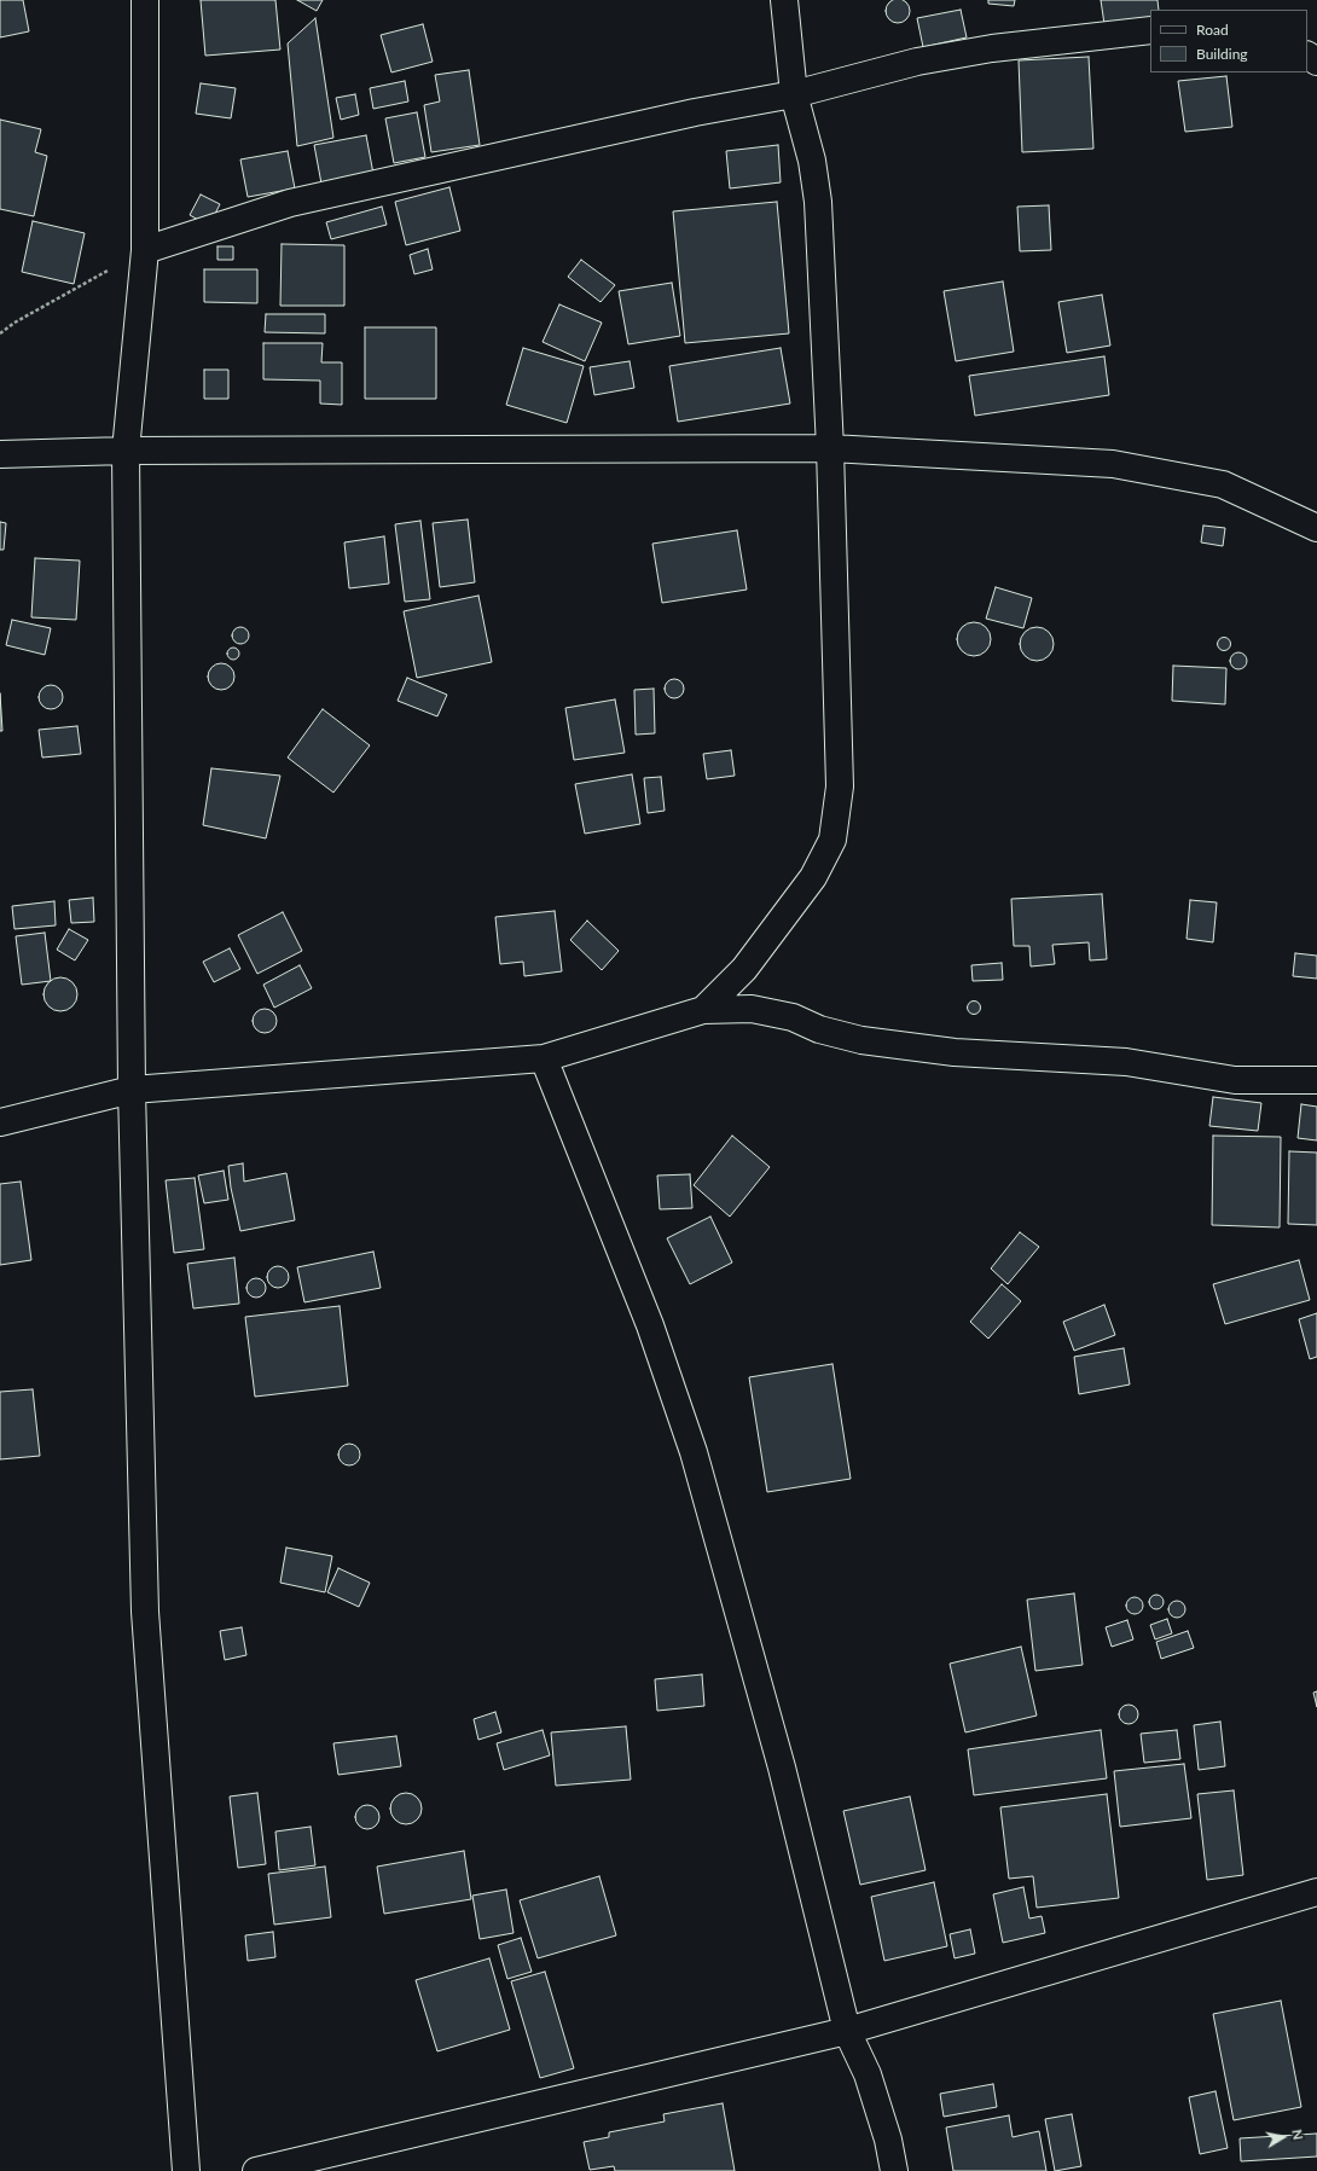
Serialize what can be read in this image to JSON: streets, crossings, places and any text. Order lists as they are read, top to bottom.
{
  "legend": ["Road", "Building"],
  "north": "right"
}
